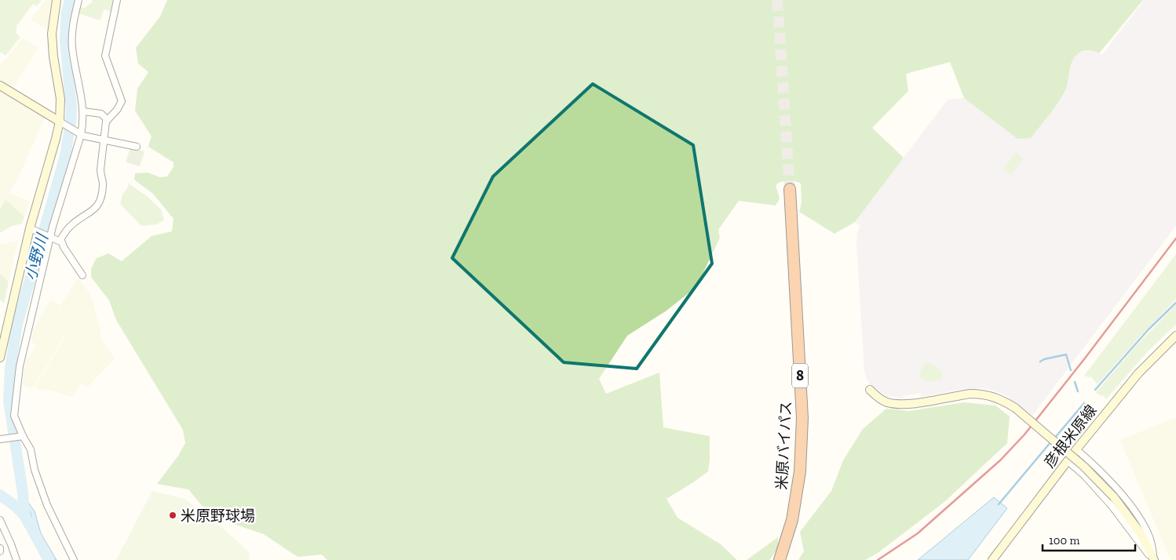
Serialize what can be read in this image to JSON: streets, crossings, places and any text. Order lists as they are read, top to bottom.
{
  "streets": {
    "highway": ["8", "米原バイパス"],
    "street": ["彦根米原線"]
  },
  "water": ["小野川"],
  "places": ["米原野球場"],
  "scale_bar": "100 m"
}
